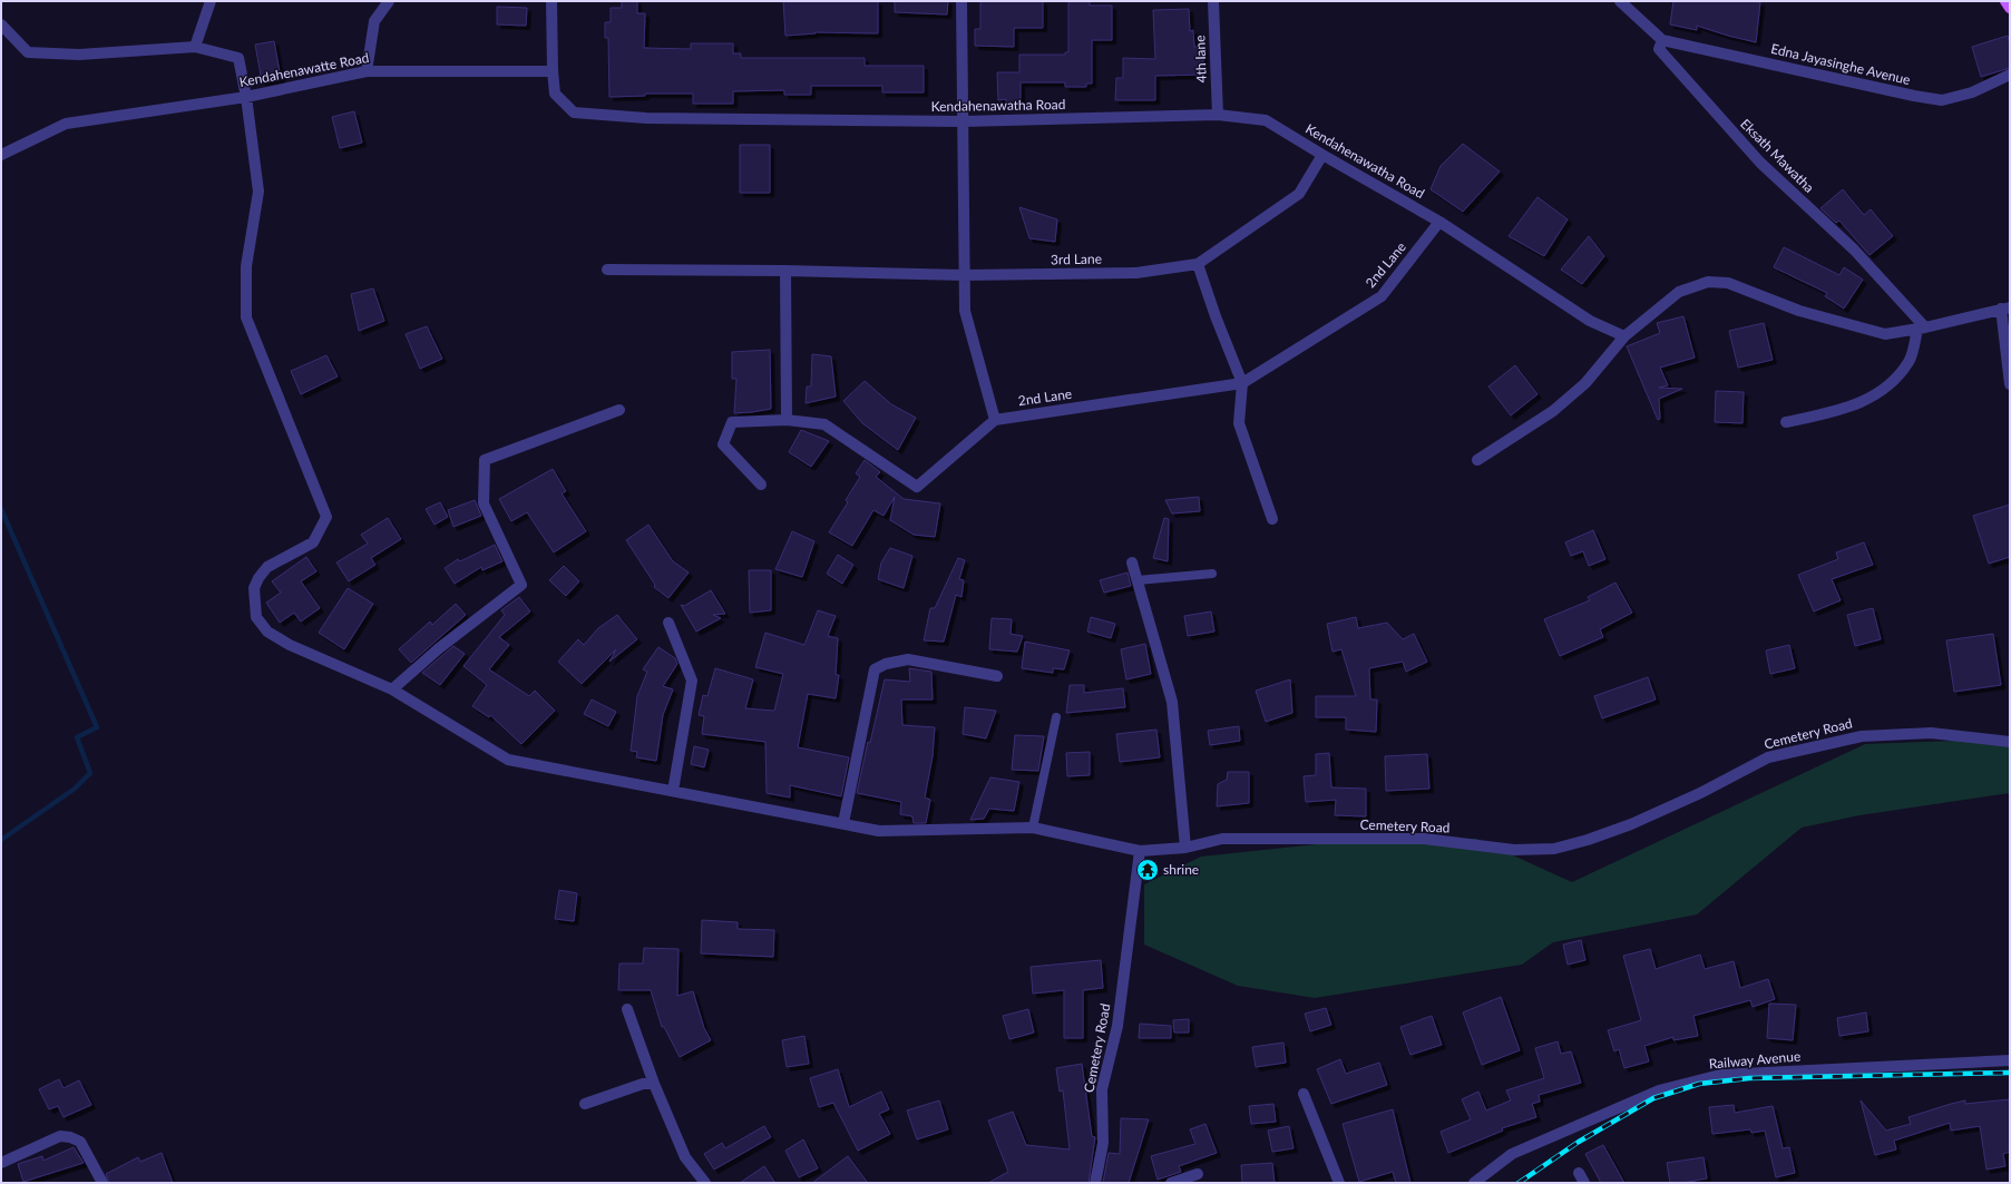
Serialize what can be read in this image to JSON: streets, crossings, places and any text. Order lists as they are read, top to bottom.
{
  "streets": {
    "street": [
      "4th lane",
      "Edna Jayasinghe Avenue",
      "Kendahenawatte Road",
      "Kendahenawatha Road",
      "Eksath Mawatha",
      "3rd Lane",
      "2nd Lane",
      "Cemetery Road",
      "Railway Avenue"
    ]
  },
  "crossings": [
    ["4th lane", "Kendahenawatha Road"],
    ["Edna Jayasinghe Avenue", "Eksath Mawatha"],
    ["Kendahenawatte Road", "Kendahenawatha Road"],
    ["Kendahenawatha Road", "3rd Lane"],
    ["Kendahenawatha Road", "2nd Lane"]
  ],
  "places": {
    "temple": ["shrine"]
  }
}
